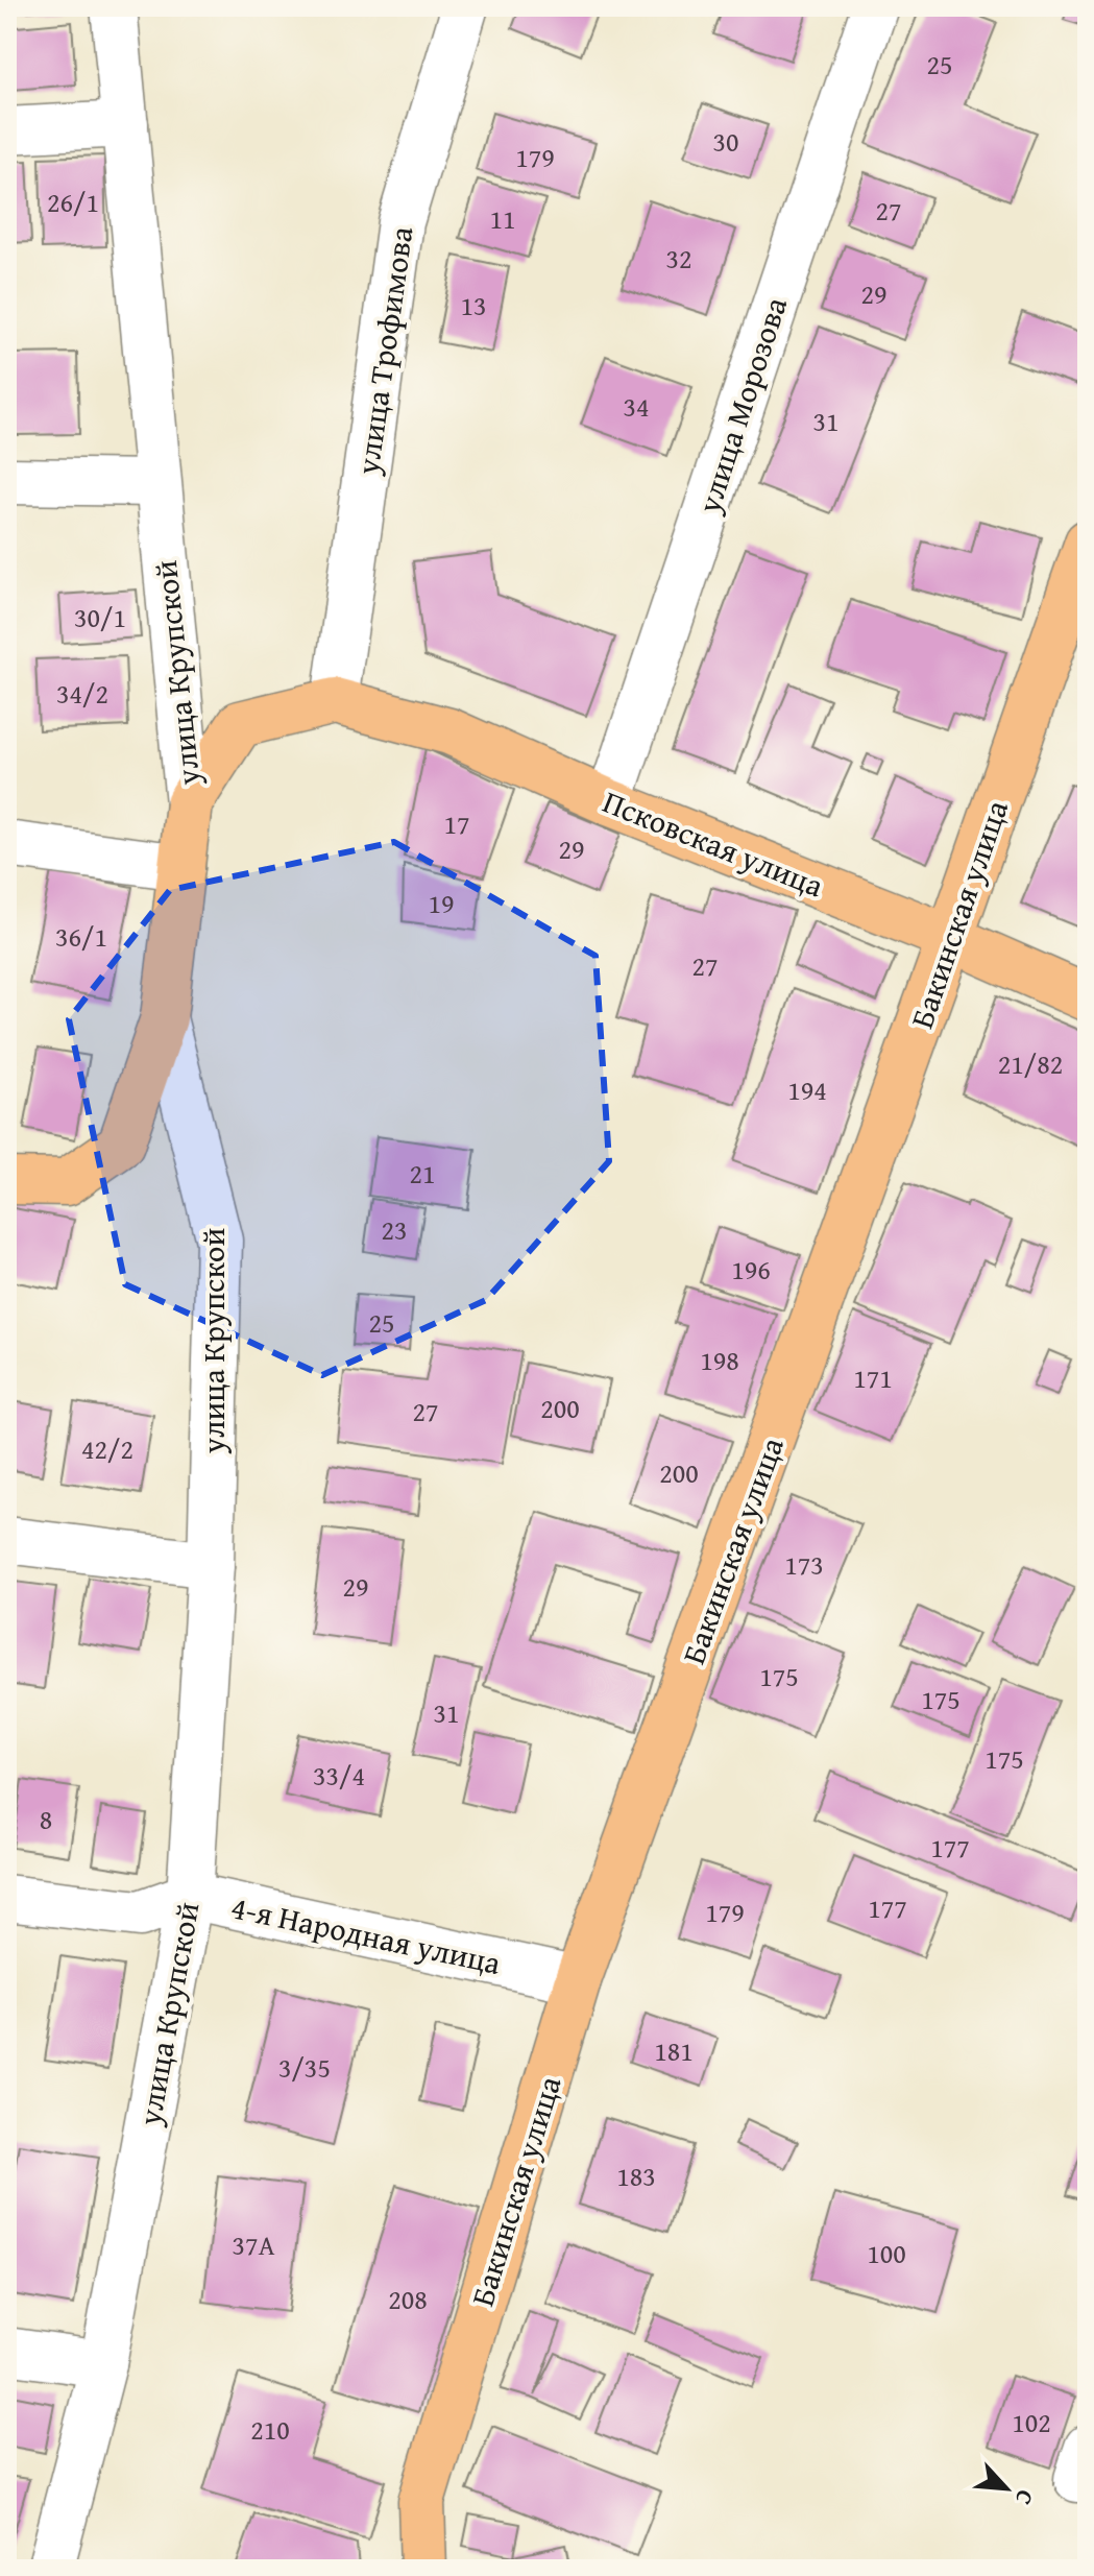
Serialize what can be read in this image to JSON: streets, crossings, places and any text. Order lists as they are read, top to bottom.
{
  "streets": {
    "main road": ["улица Крупской", "Псковская улица", "Бакинская улица"],
    "street": ["улица Трофимова", "улица Морозова", "4-я Народная улица"]
  },
  "crossings": [
    ["улица Трофимова", "Псковская улица"],
    ["улица Морозова", "Псковская улица"],
    ["улица Крупской", "4-я Народная улица"],
    ["Псковская улица", "Бакинская улица"],
    ["Бакинская улица", "4-я Народная улица"]
  ],
  "house_numbers": [
    "25",
    "30",
    "179",
    "26/1",
    "27",
    "11",
    "32",
    "29",
    "13",
    "34",
    "31",
    "30/1",
    "34/2",
    "17",
    "29",
    "19",
    "36/1",
    "27",
    "21/82",
    "194",
    "21",
    "23",
    "196",
    "25",
    "198",
    "171",
    "200",
    "27",
    "42/2",
    "200",
    "173",
    "29",
    "175",
    "175",
    "31",
    "175",
    "33/4",
    "8",
    "177",
    "177",
    "179",
    "181",
    "3/35",
    "183",
    "37А",
    "100",
    "208",
    "102",
    "210"
  ],
  "north": "bottom right"
}
